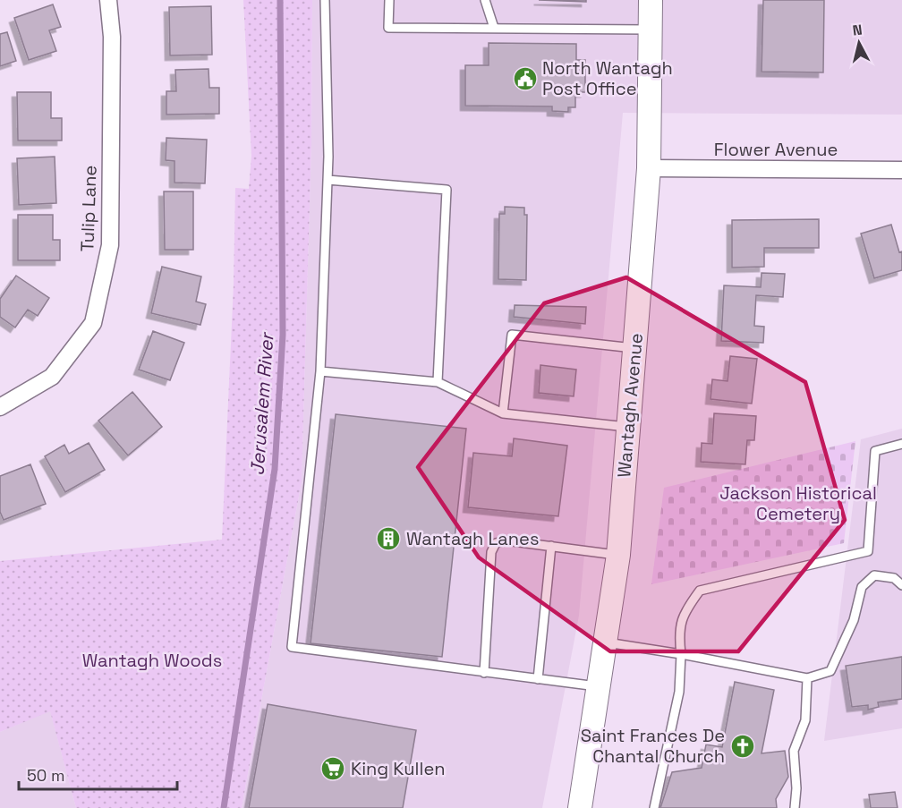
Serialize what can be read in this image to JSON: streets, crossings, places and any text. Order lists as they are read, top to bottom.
{
  "streets": {
    "main road": ["Wantagh Avenue"],
    "street": ["Flower Avenue", "Tulip Lane"]
  },
  "crossings": [
    ["Flower Avenue", "Wantagh Avenue"]
  ],
  "water": ["Jerusalem River"],
  "parks": ["Jackson Historical Cemetery", "Wantagh Woods"],
  "places": {
    "public building": ["North Wantagh Post Office"],
    "building": ["Wantagh Lanes"],
    "church": ["Saint Frances De Chantal Church"],
    "supermarket": ["King Kullen"]
  },
  "scale_bar": "50 m",
  "north": "top"
}
